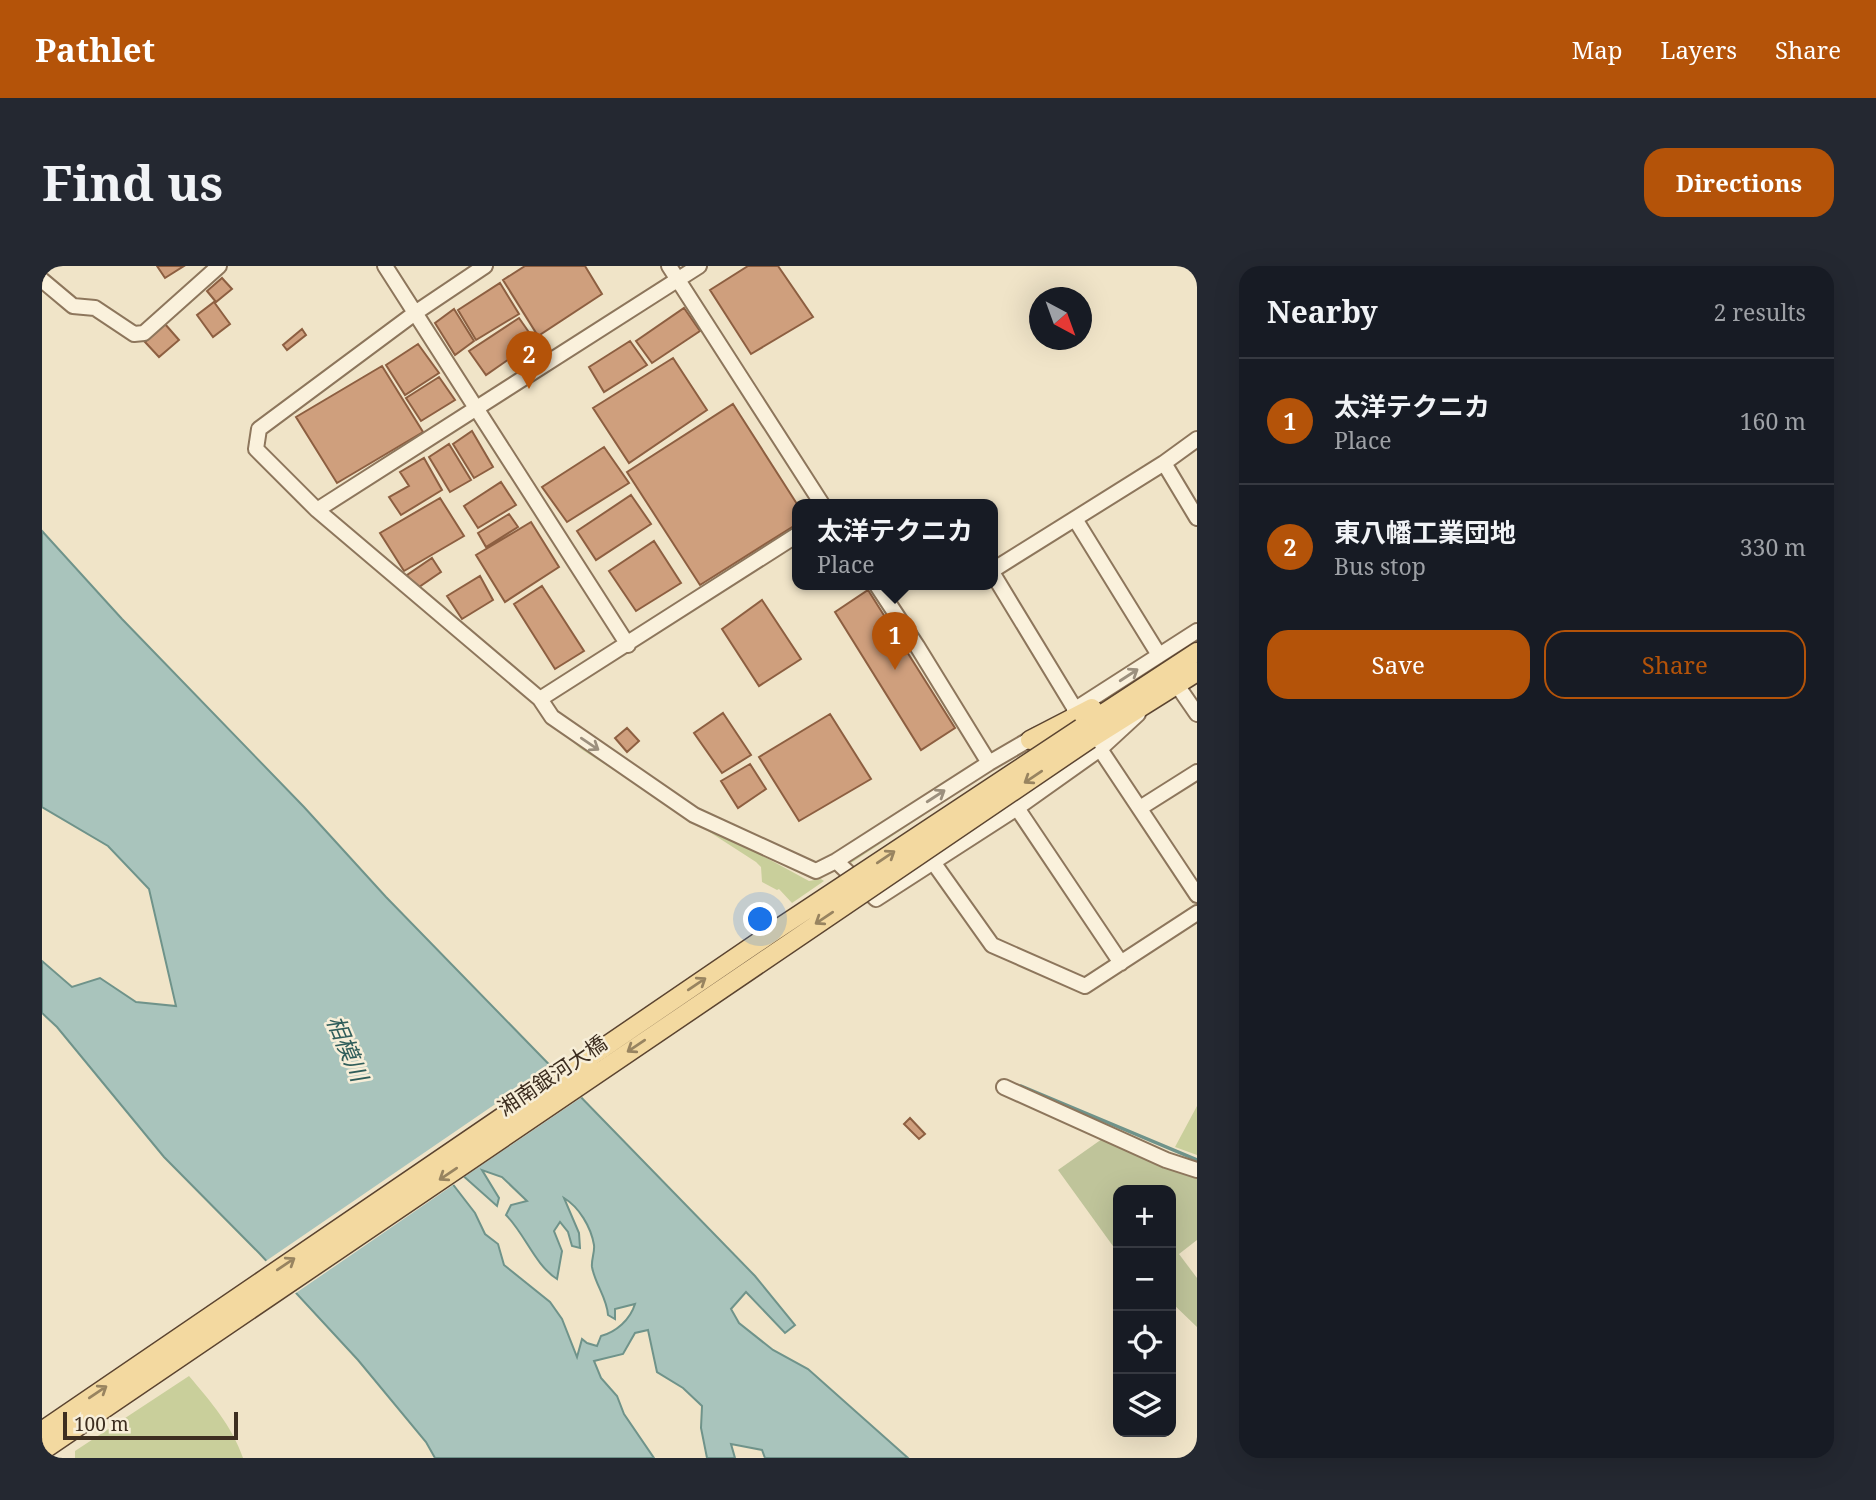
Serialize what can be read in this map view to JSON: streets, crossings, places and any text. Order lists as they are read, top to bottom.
{
  "streets": {
    "main road": ["湘南銀河大橋"]
  },
  "water": ["相模川"],
  "scale_bar": "100 m",
  "north": "bottom right",
  "page": {
    "header": "Pathlet",
    "nav": ["Map", "Layers", "Share"],
    "buttons": [
      "Directions",
      ["Save", "Share"]
    ],
    "title": "Find us",
    "heading": ["Nearby", "2 results"],
    "pins": ["2", "1"],
    "list": [
      {
        "mark": "1",
        "name": "太洋テクニカ",
        "note": "Place",
        "value": "160 m"
      },
      {
        "mark": "2",
        "name": "東八幡工業団地",
        "note": "Bus stop",
        "value": "330 m"
      }
    ],
    "popup": ["太洋テクニカ", "Place"],
    "map_buttons": ["+", "−"],
    "scale": "100 m"
  }
}
